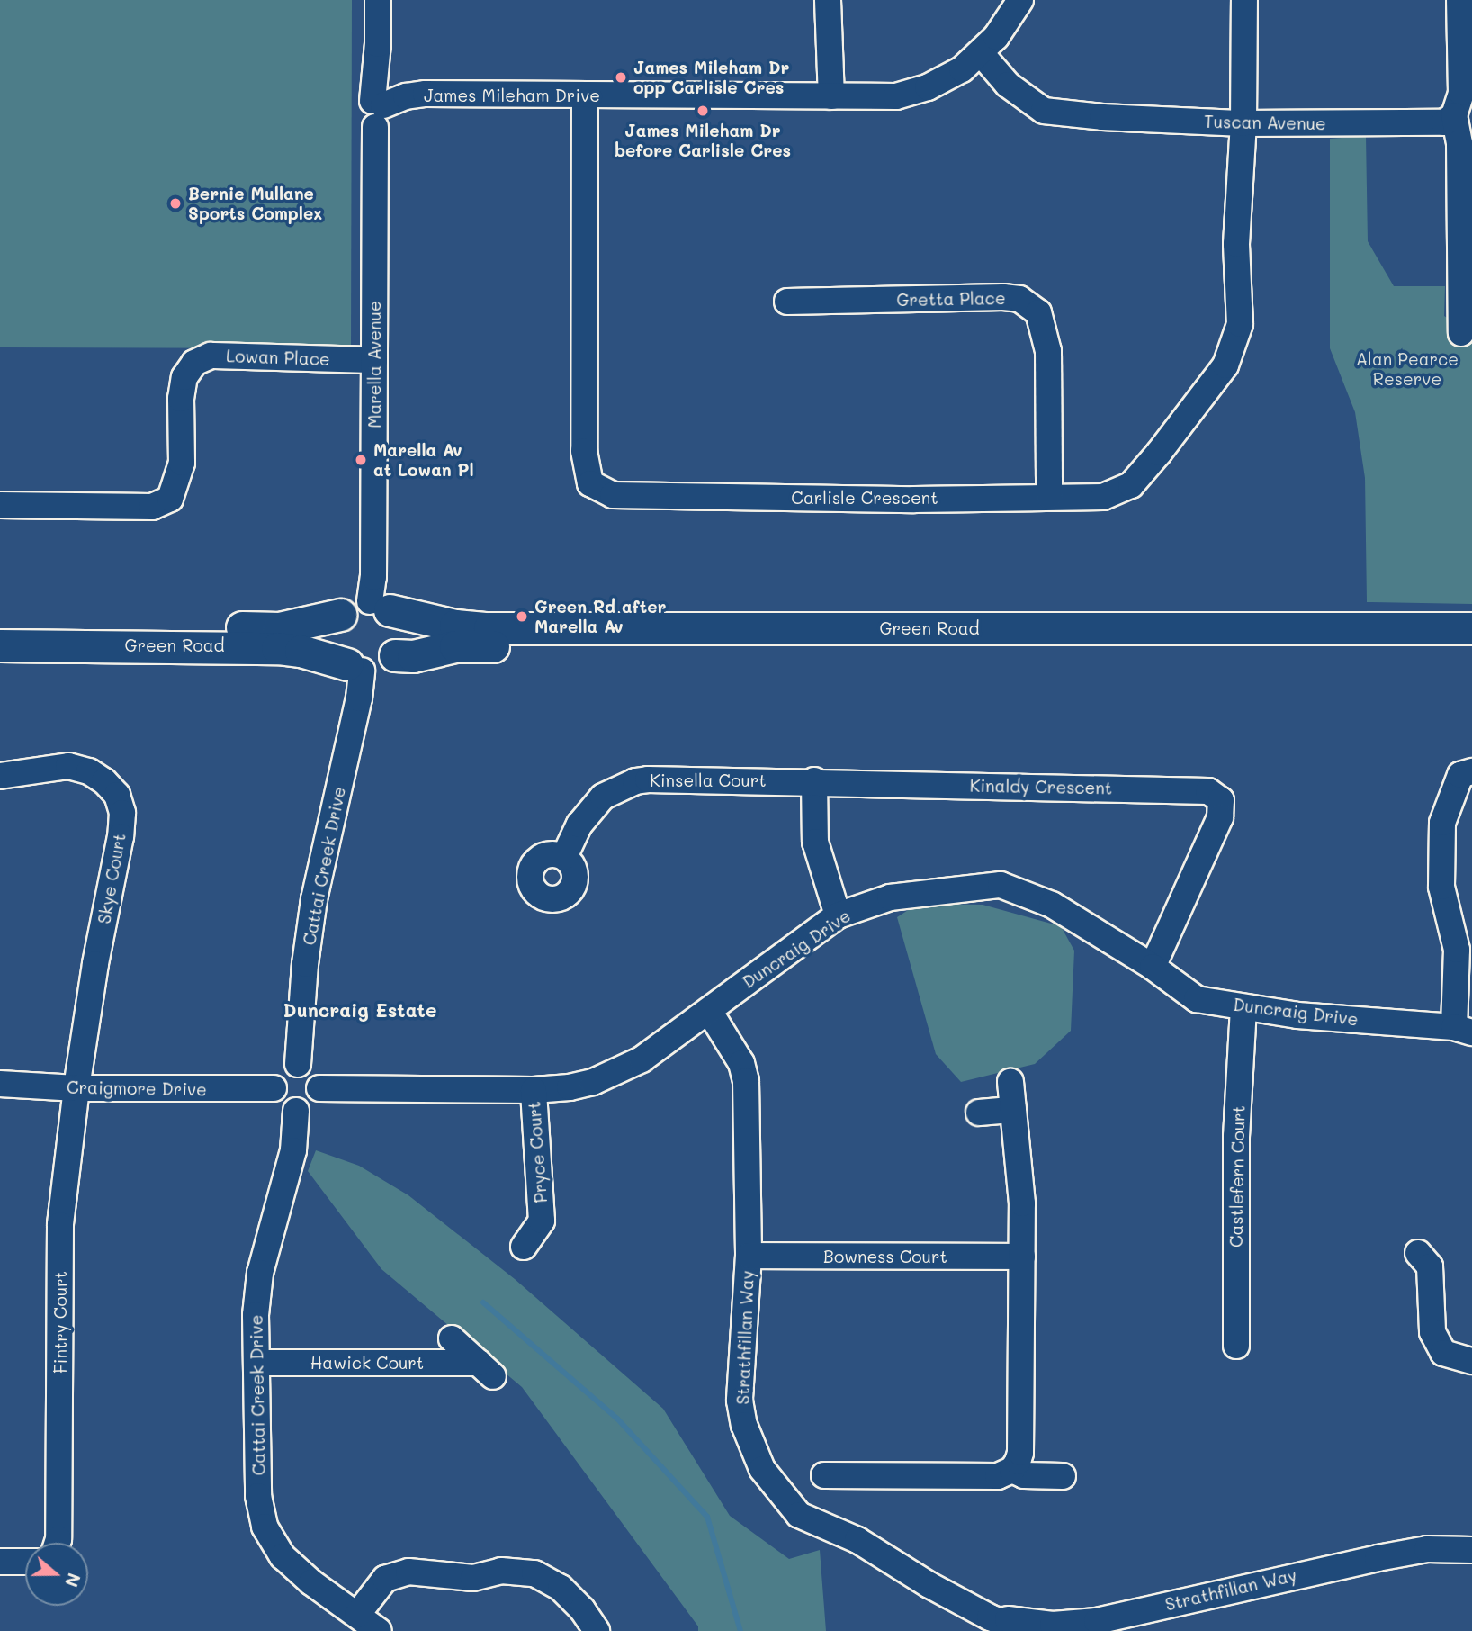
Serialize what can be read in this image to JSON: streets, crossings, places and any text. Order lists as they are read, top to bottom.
{
  "streets": {
    "main road": ["Green Road"],
    "street": [
      "James Mileham Drive",
      "Tuscan Avenue",
      "Gretta Place",
      "Lowan Place",
      "Marella Avenue",
      "Carlisle Crescent",
      "Kinsella Court",
      "Kinaldy Crescent",
      "Cattai Creek Drive",
      "Skye Court",
      "Duncraig Drive",
      "Craigmore Drive",
      "Pryce Court",
      "Castlefern Court",
      "Bowness Court",
      "Fintry Court",
      "Strathfillan Way",
      "Hawick Court"
    ]
  },
  "crossings": [
    ["James Mileham Drive", "Tuscan Avenue"],
    ["James Mileham Drive", "Marella Avenue"],
    ["James Mileham Drive", "Carlisle Crescent"],
    ["Tuscan Avenue", "Carlisle Crescent"],
    ["Gretta Place", "Carlisle Crescent"],
    ["Lowan Place", "Marella Avenue"],
    ["Marella Avenue", "Green Road"],
    ["Marella Avenue", "Cattai Creek Drive"],
    ["Green Road", "Cattai Creek Drive"],
    ["Kinsella Court", "Kinaldy Crescent"],
    ["Kinaldy Crescent", "Duncraig Drive"],
    ["Cattai Creek Drive", "Duncraig Drive"],
    ["Cattai Creek Drive", "Craigmore Drive"],
    ["Cattai Creek Drive", "Hawick Court"],
    ["Skye Court", "Craigmore Drive"],
    ["Skye Court", "Fintry Court"],
    ["Duncraig Drive", "Craigmore Drive"],
    ["Duncraig Drive", "Pryce Court"],
    ["Duncraig Drive", "Castlefern Court"],
    ["Duncraig Drive", "Strathfillan Way"],
    ["Craigmore Drive", "Fintry Court"],
    ["Bowness Court", "Strathfillan Way"]
  ],
  "districts": ["Duncraig Estate"],
  "parks": ["Alan Pearce Reserve"],
  "places": [
    "James Mileham Dr opp Carlisle Cres",
    "James Mileham Dr before Carlisle Cres",
    "Bernie Mullane Sports Complex",
    "Marella Av at Lowan Pl",
    "Green Rd after Marella Av"
  ],
  "north": "right"
}
